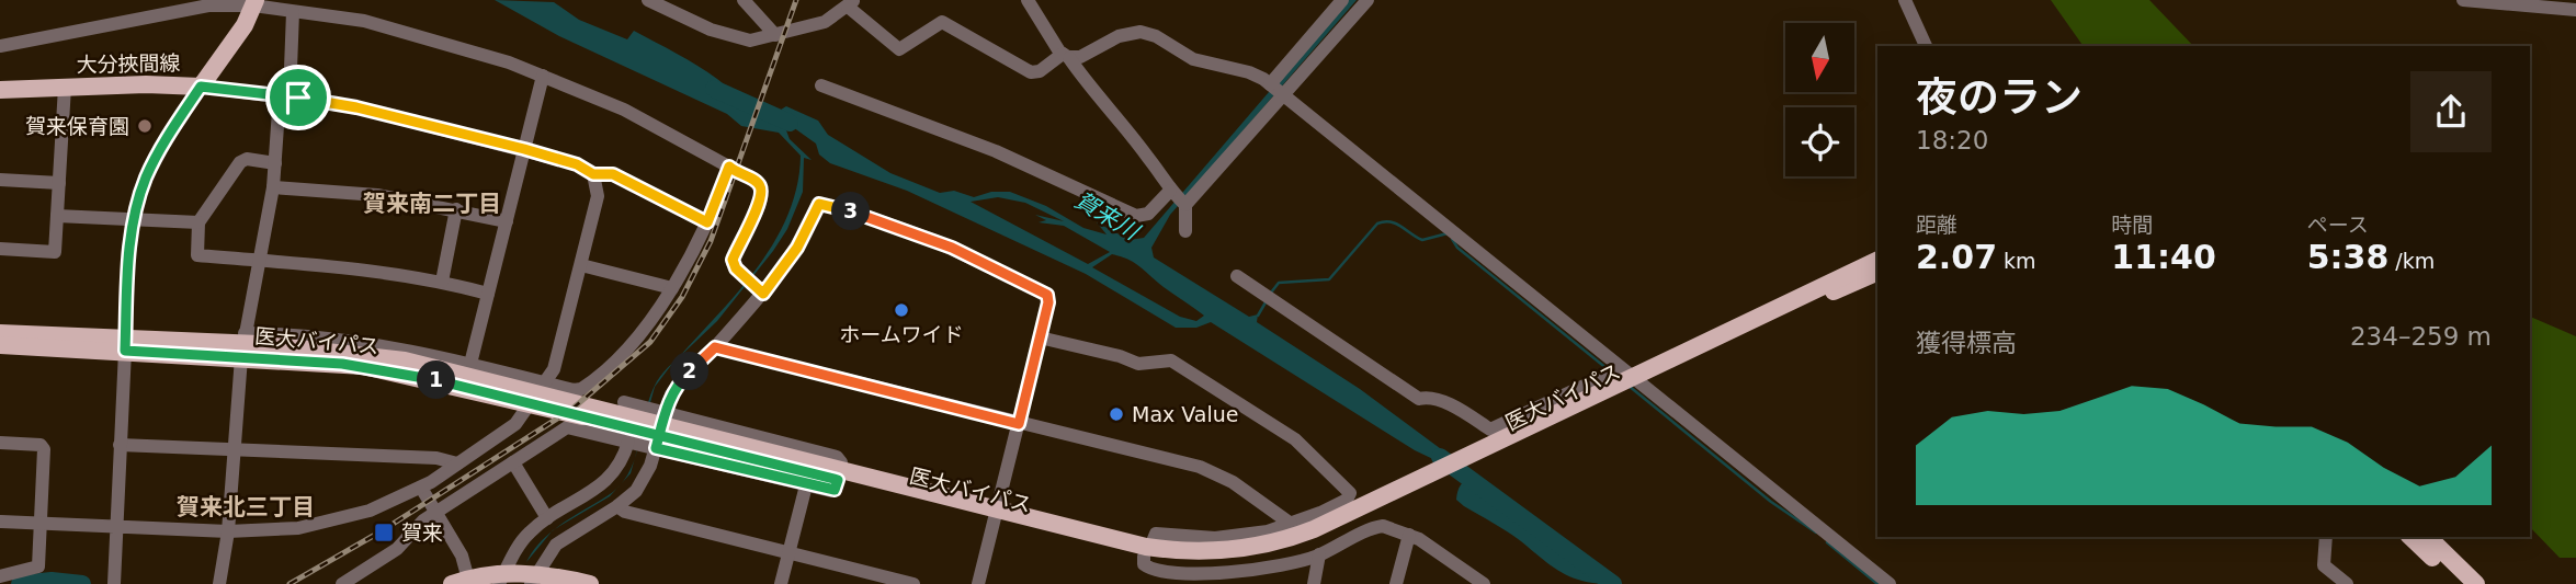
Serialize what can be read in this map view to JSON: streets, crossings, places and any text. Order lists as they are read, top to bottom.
{
  "streets": {
    "main road": ["大分挾間線", "医大バイパス"]
  },
  "districts": ["賀来南二丁目", "賀来北三丁目"],
  "water": ["賀来川"],
  "places": {
    "other": ["賀来保育園", "ホームワイド", "Max Value"],
    "transit": ["賀来"]
  },
  "north": "bottom",
  "page": {
    "heading": ["夜のラン", "18:20"],
    "stats": [
      ["距離", "2.07 km"],
      ["時間", "11:40"],
      ["ペース", "5:38 /km"]
    ],
    "pins": ["3", "2", "1"],
    "chart": ["獲得標高", "234–259 m"]
  }
}
